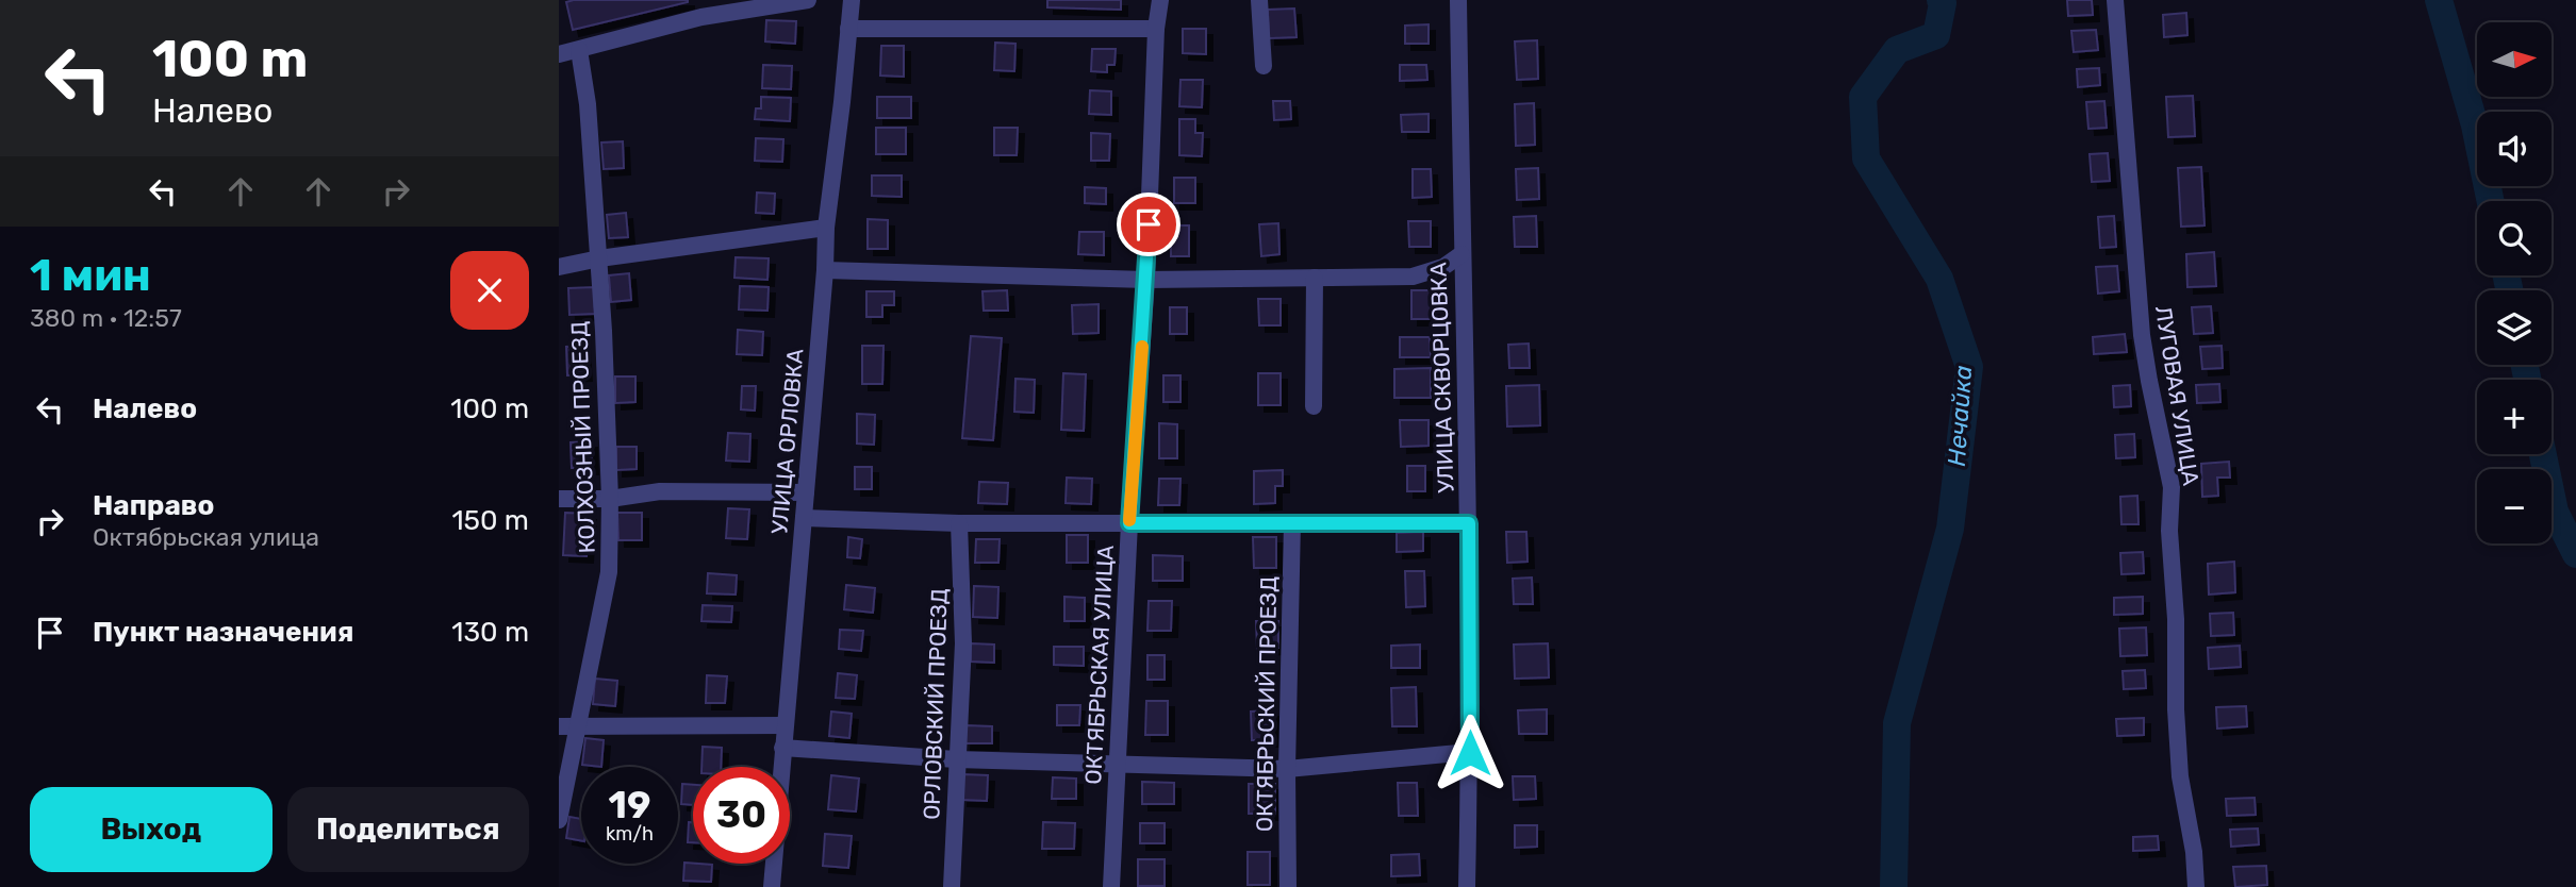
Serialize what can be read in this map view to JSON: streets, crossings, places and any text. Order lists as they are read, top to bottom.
{
  "streets": {
    "street": [
      "УЛИЦА СКВОРЦОВКА",
      "ЛУГОВАЯ УЛИЦА",
      "КОЛХОЗНЫЙ ПРОЕЗД",
      "УЛИЦА ОРЛОВКА",
      "ОКТЯБРЬСКАЯ УЛИЦА",
      "ОРЛОВСКИЙ ПРОЕЗД",
      "ОКТЯБРЬСКИЙ ПРОЕЗД"
    ]
  },
  "water": ["Нечайка"],
  "north": "right",
  "page": {
    "turn": ["100 m", "Налево"],
    "map_buttons": ["+", "−"],
    "heading": ["1 мин", "380 m · 12:57"],
    "list": [
      {
        "name": "Налево",
        "value": "100 m"
      },
      {
        "name": "Направо",
        "note": "Октябрьская улица",
        "value": "150 m"
      },
      {
        "name": "Пункт назначения",
        "value": "130 m"
      }
    ],
    "speed": "19 km/h",
    "limit": "30",
    "buttons": ["Выход", "Поделиться"]
  }
}
